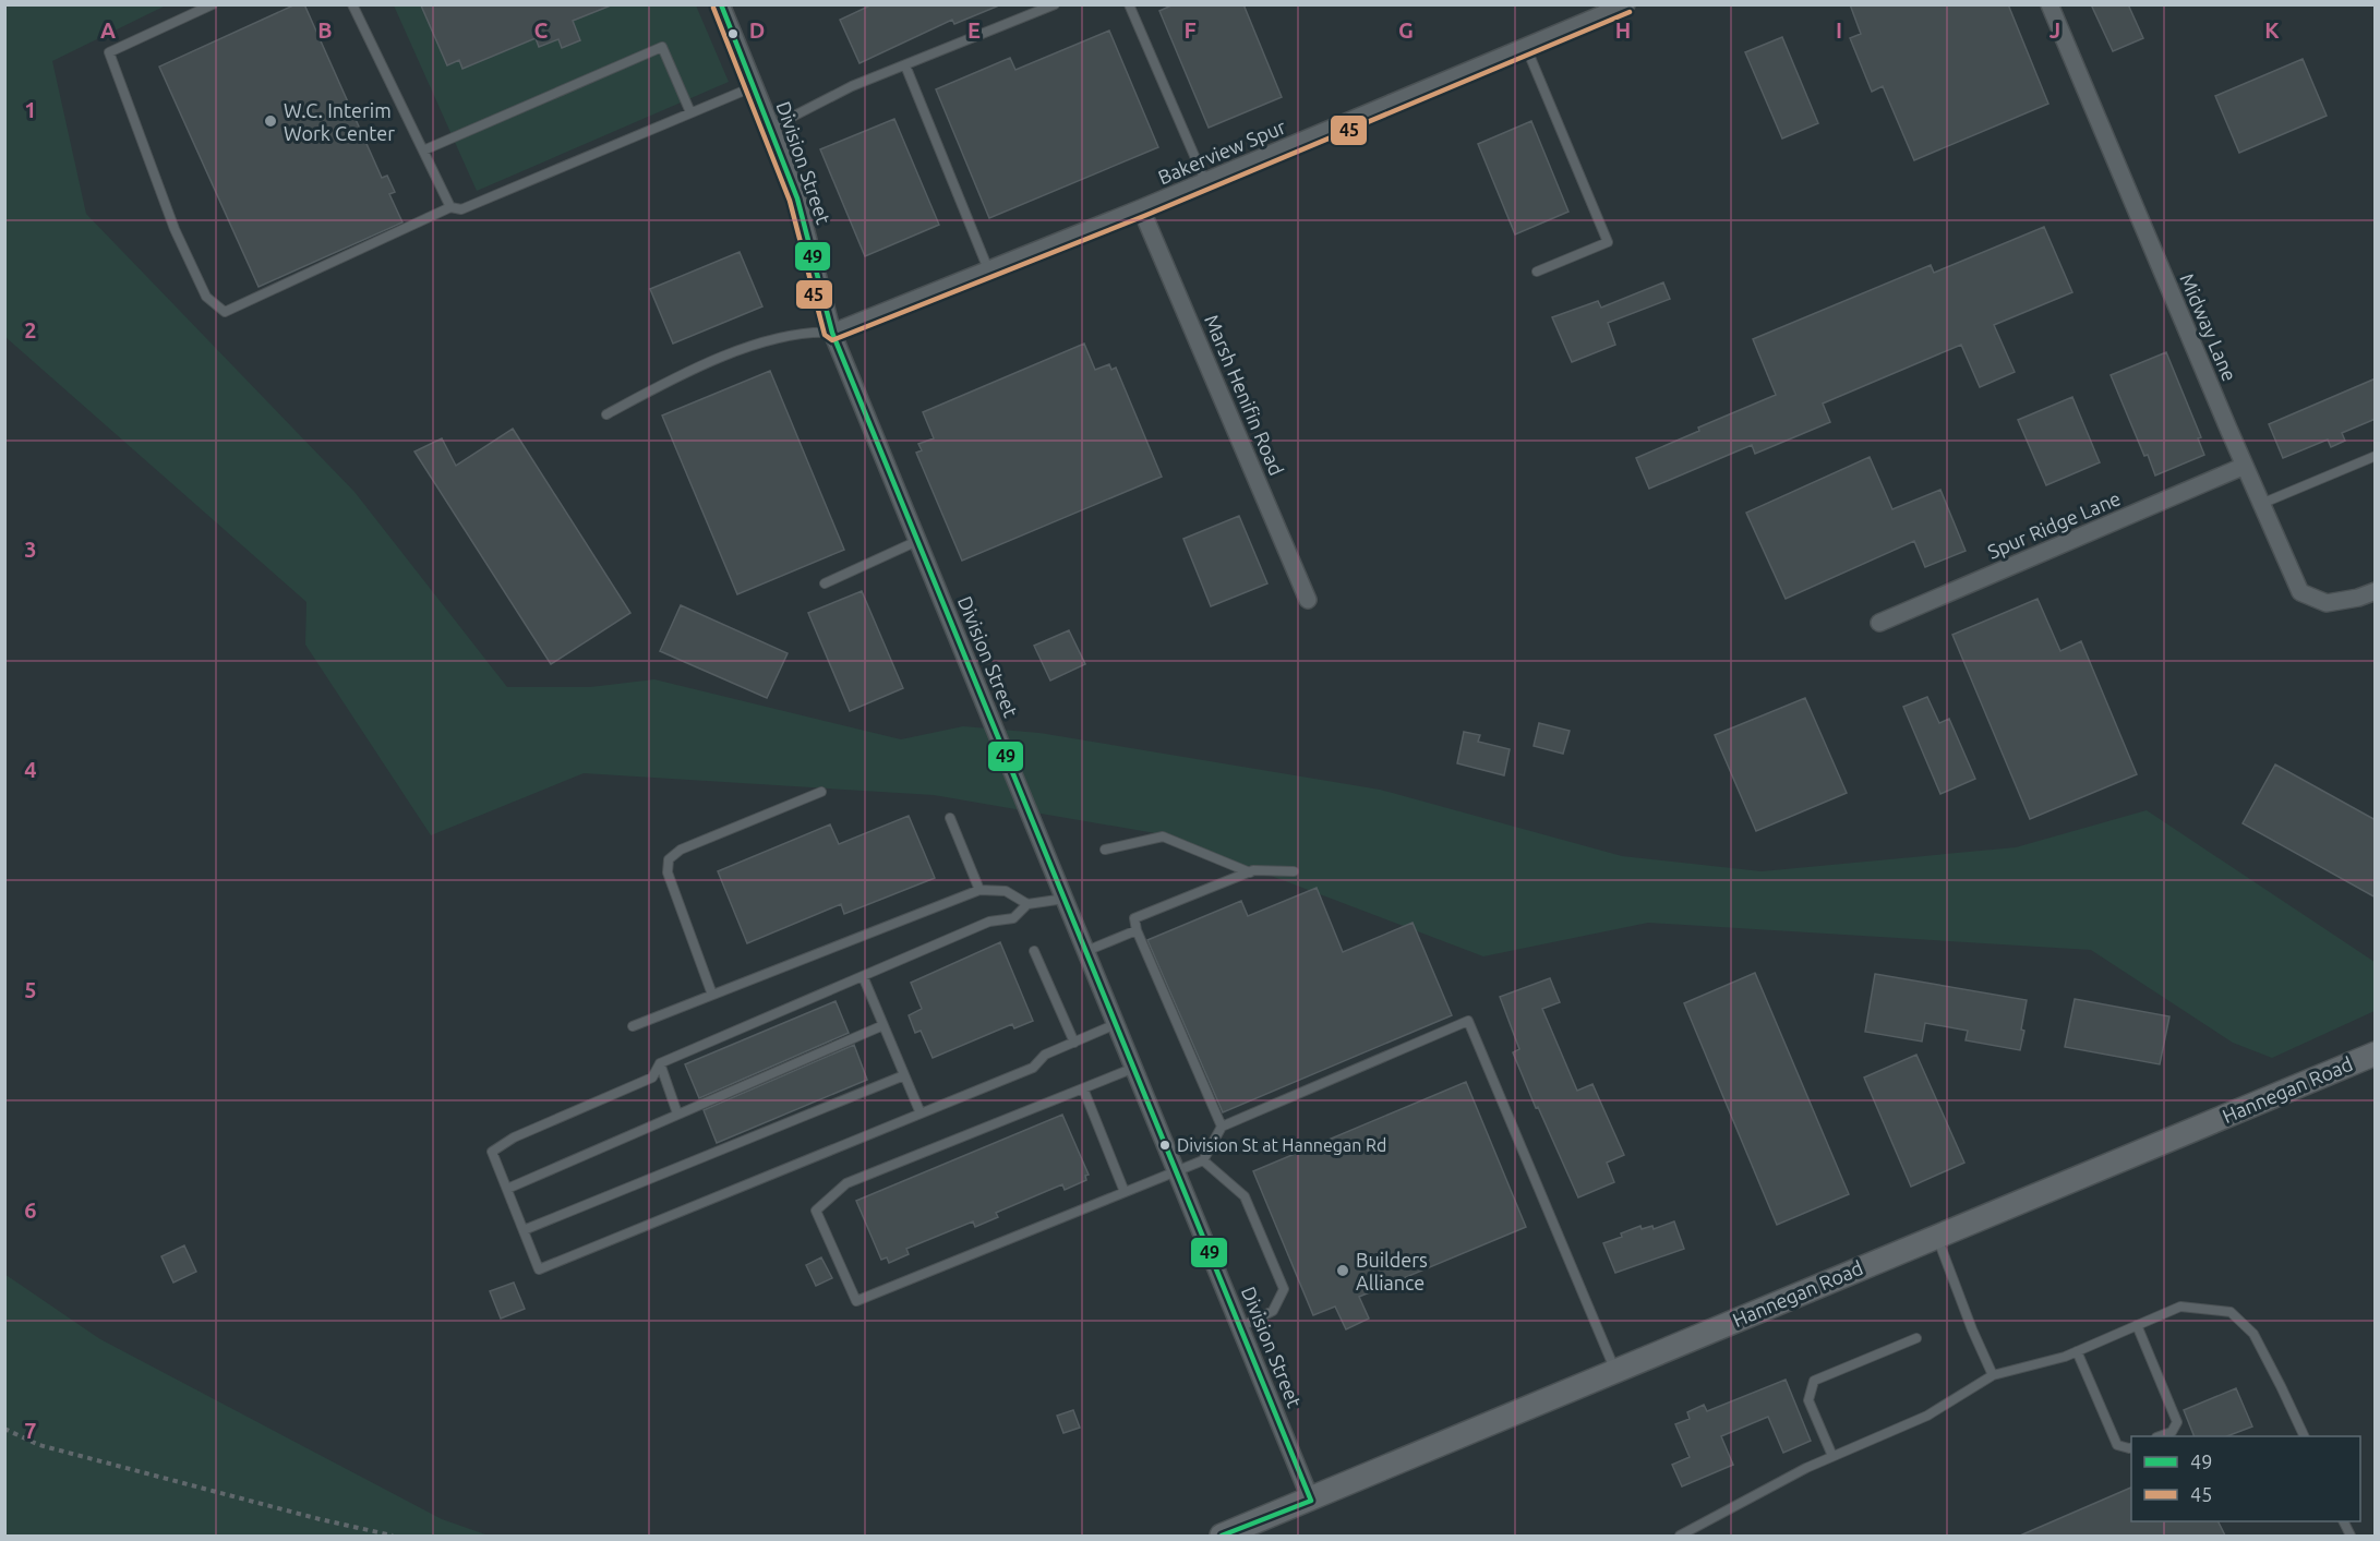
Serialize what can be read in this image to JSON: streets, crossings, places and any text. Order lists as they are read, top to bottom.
{
  "streets": {
    "main road": ["Hannegan Road"],
    "street": [
      "Bakerview Spur",
      "Division Street",
      "Midway Lane",
      "Marsh Henifin Road",
      "Spur Ridge Lane"
    ]
  },
  "crossings": [
    ["Bakerview Spur", "Division Street"],
    ["Bakerview Spur", "Marsh Henifin Road"],
    ["Division Street", "Hannegan Road"],
    ["Midway Lane", "Spur Ridge Lane"]
  ],
  "places": ["W.C. Interim Work Center", "Division St at Hannegan Rd", "Builders Alliance"],
  "lines": ["transit line 49", "transit line 45"],
  "legend": ["49", "45"],
  "grid": {
    "columns": [
      "A",
      "B",
      "C",
      "D",
      "E",
      "F",
      "G",
      "H",
      "I",
      "J",
      "K"
    ],
    "rows": [
      "1",
      "2",
      "3",
      "4",
      "5",
      "6",
      "7"
    ]
  }
}
